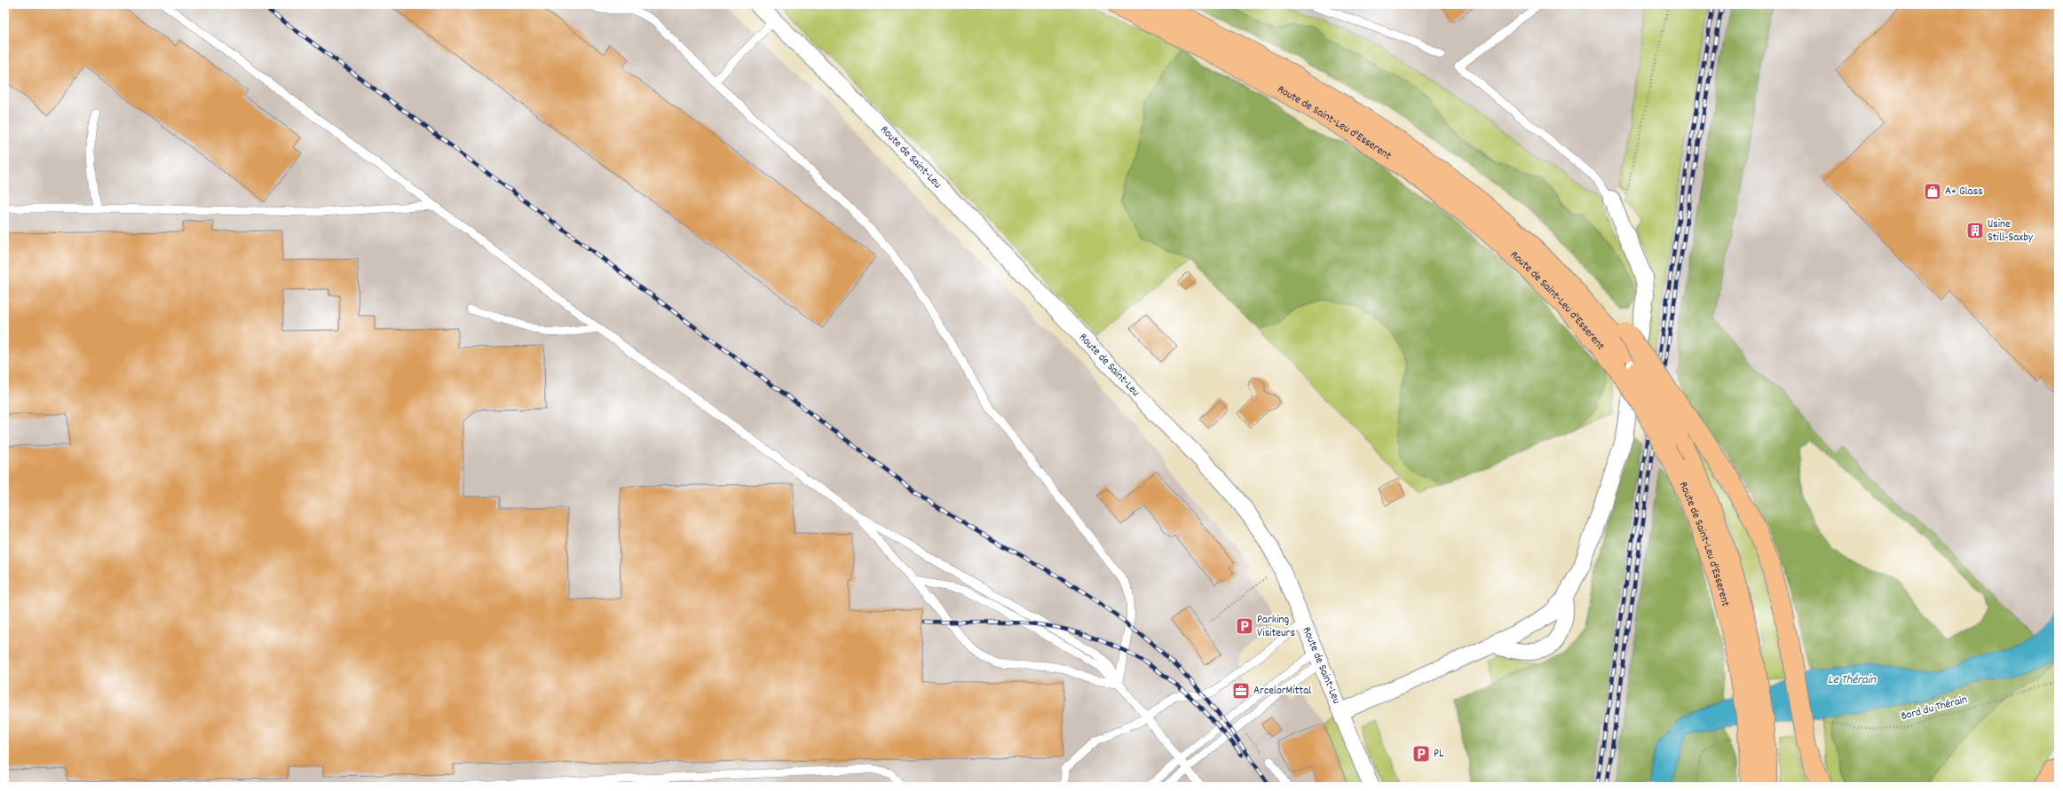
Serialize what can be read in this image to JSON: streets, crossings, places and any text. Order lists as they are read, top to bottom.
{
  "streets": {
    "main road": ["Route de Saint-Leu d'Esserent"],
    "street": ["Route de Saint-Leu"],
    "path": ["Bord du Thérain"]
  },
  "water": ["Le Thérain"],
  "places": {
    "shop": ["A+ Glass"],
    "building": ["Usine Still-Saxby"],
    "parking": ["Parking Visiteurs", "PL"],
    "office": ["ArcelorMittal"]
  }
}
